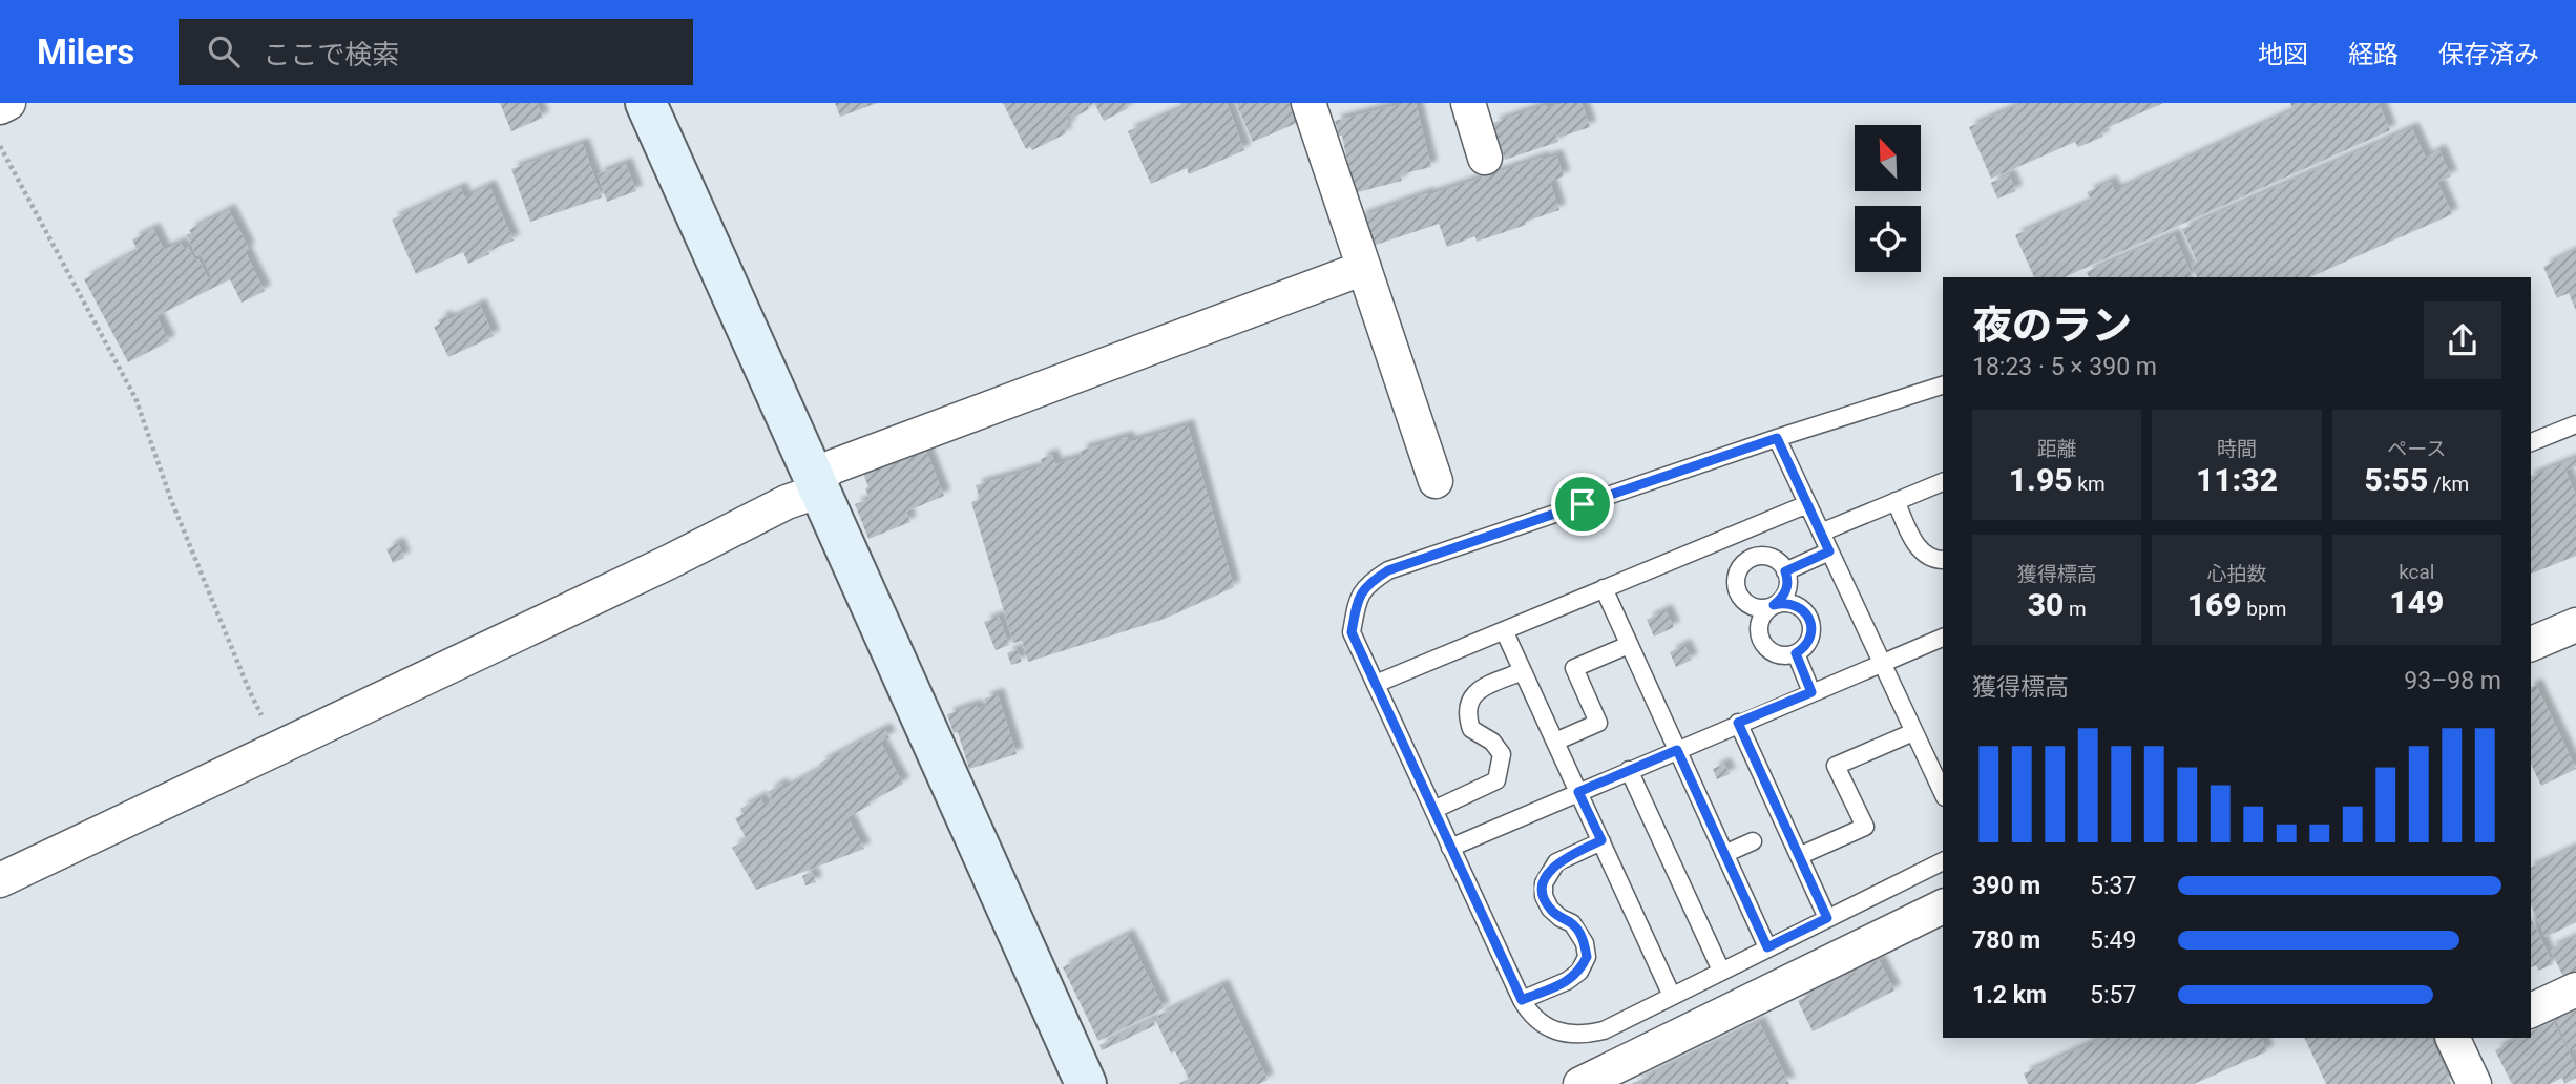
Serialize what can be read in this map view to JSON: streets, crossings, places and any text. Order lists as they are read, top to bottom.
{
  "north": "top left",
  "page": {
    "header": "Milers",
    "search": "ここで検索",
    "nav": ["地図", "経路", "保存済み"],
    "heading": ["夜のラン", "18:23 · 5 × 390 m"],
    "stats": [
      ["距離", "1.95 km"],
      ["時間", "11:32"],
      ["ペース", "5:55 /km"],
      ["獲得標高", "30 m"],
      ["心拍数", "169 bpm"],
      ["kcal", "149"]
    ],
    "chart": ["獲得標高", "93–98 m"],
    "list": [
      {
        "name": "390 m",
        "note": "5:37"
      },
      {
        "name": "780 m",
        "note": "5:49"
      },
      {
        "name": "1.2 km",
        "note": "5:57"
      }
    ]
  }
}
